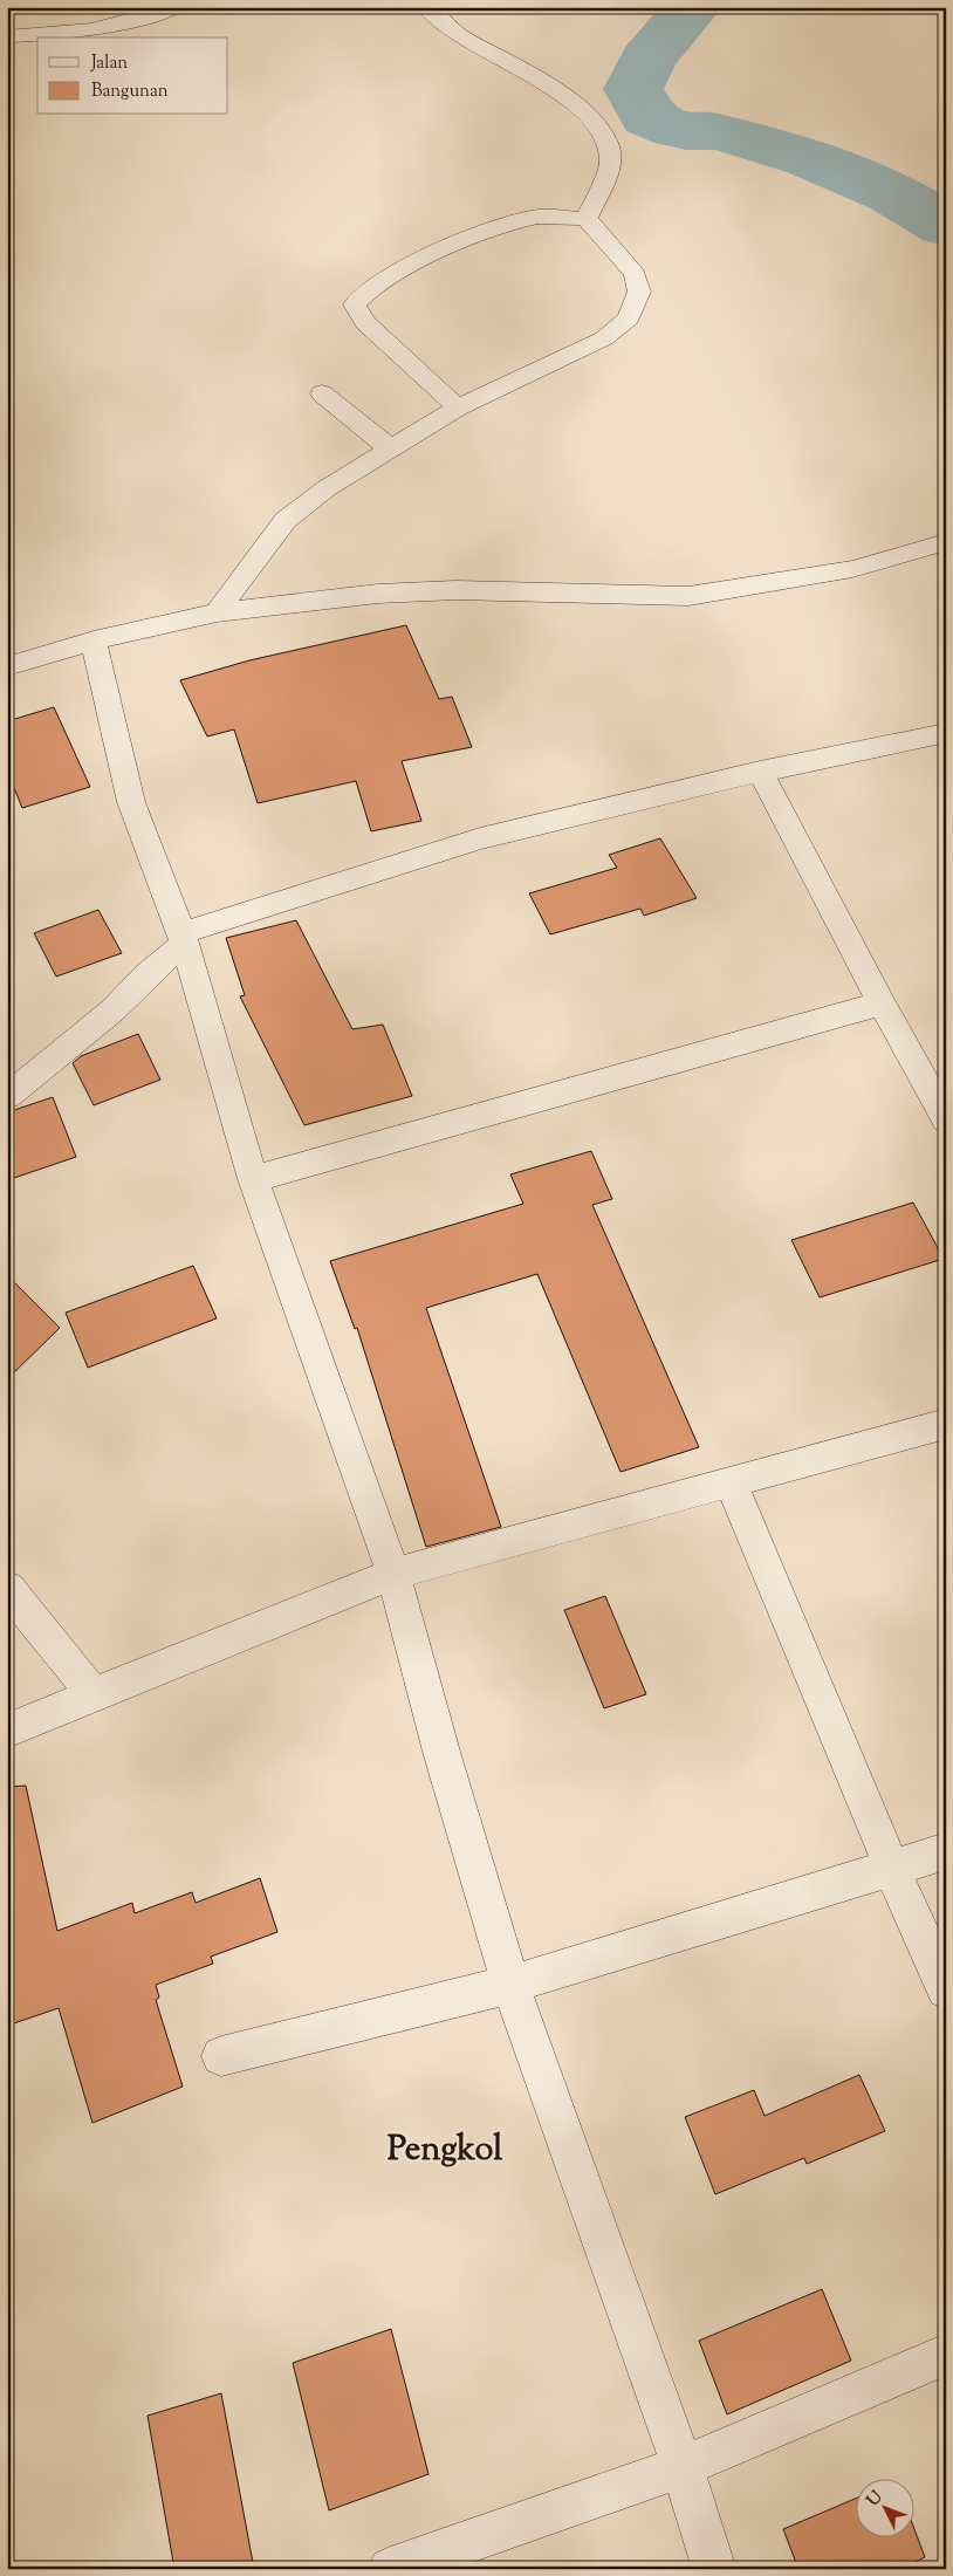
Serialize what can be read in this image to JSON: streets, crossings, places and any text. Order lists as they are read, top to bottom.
{
  "districts": ["Pengkol"],
  "legend": ["Jalan", "Bangunan"],
  "north": "top left"
}
